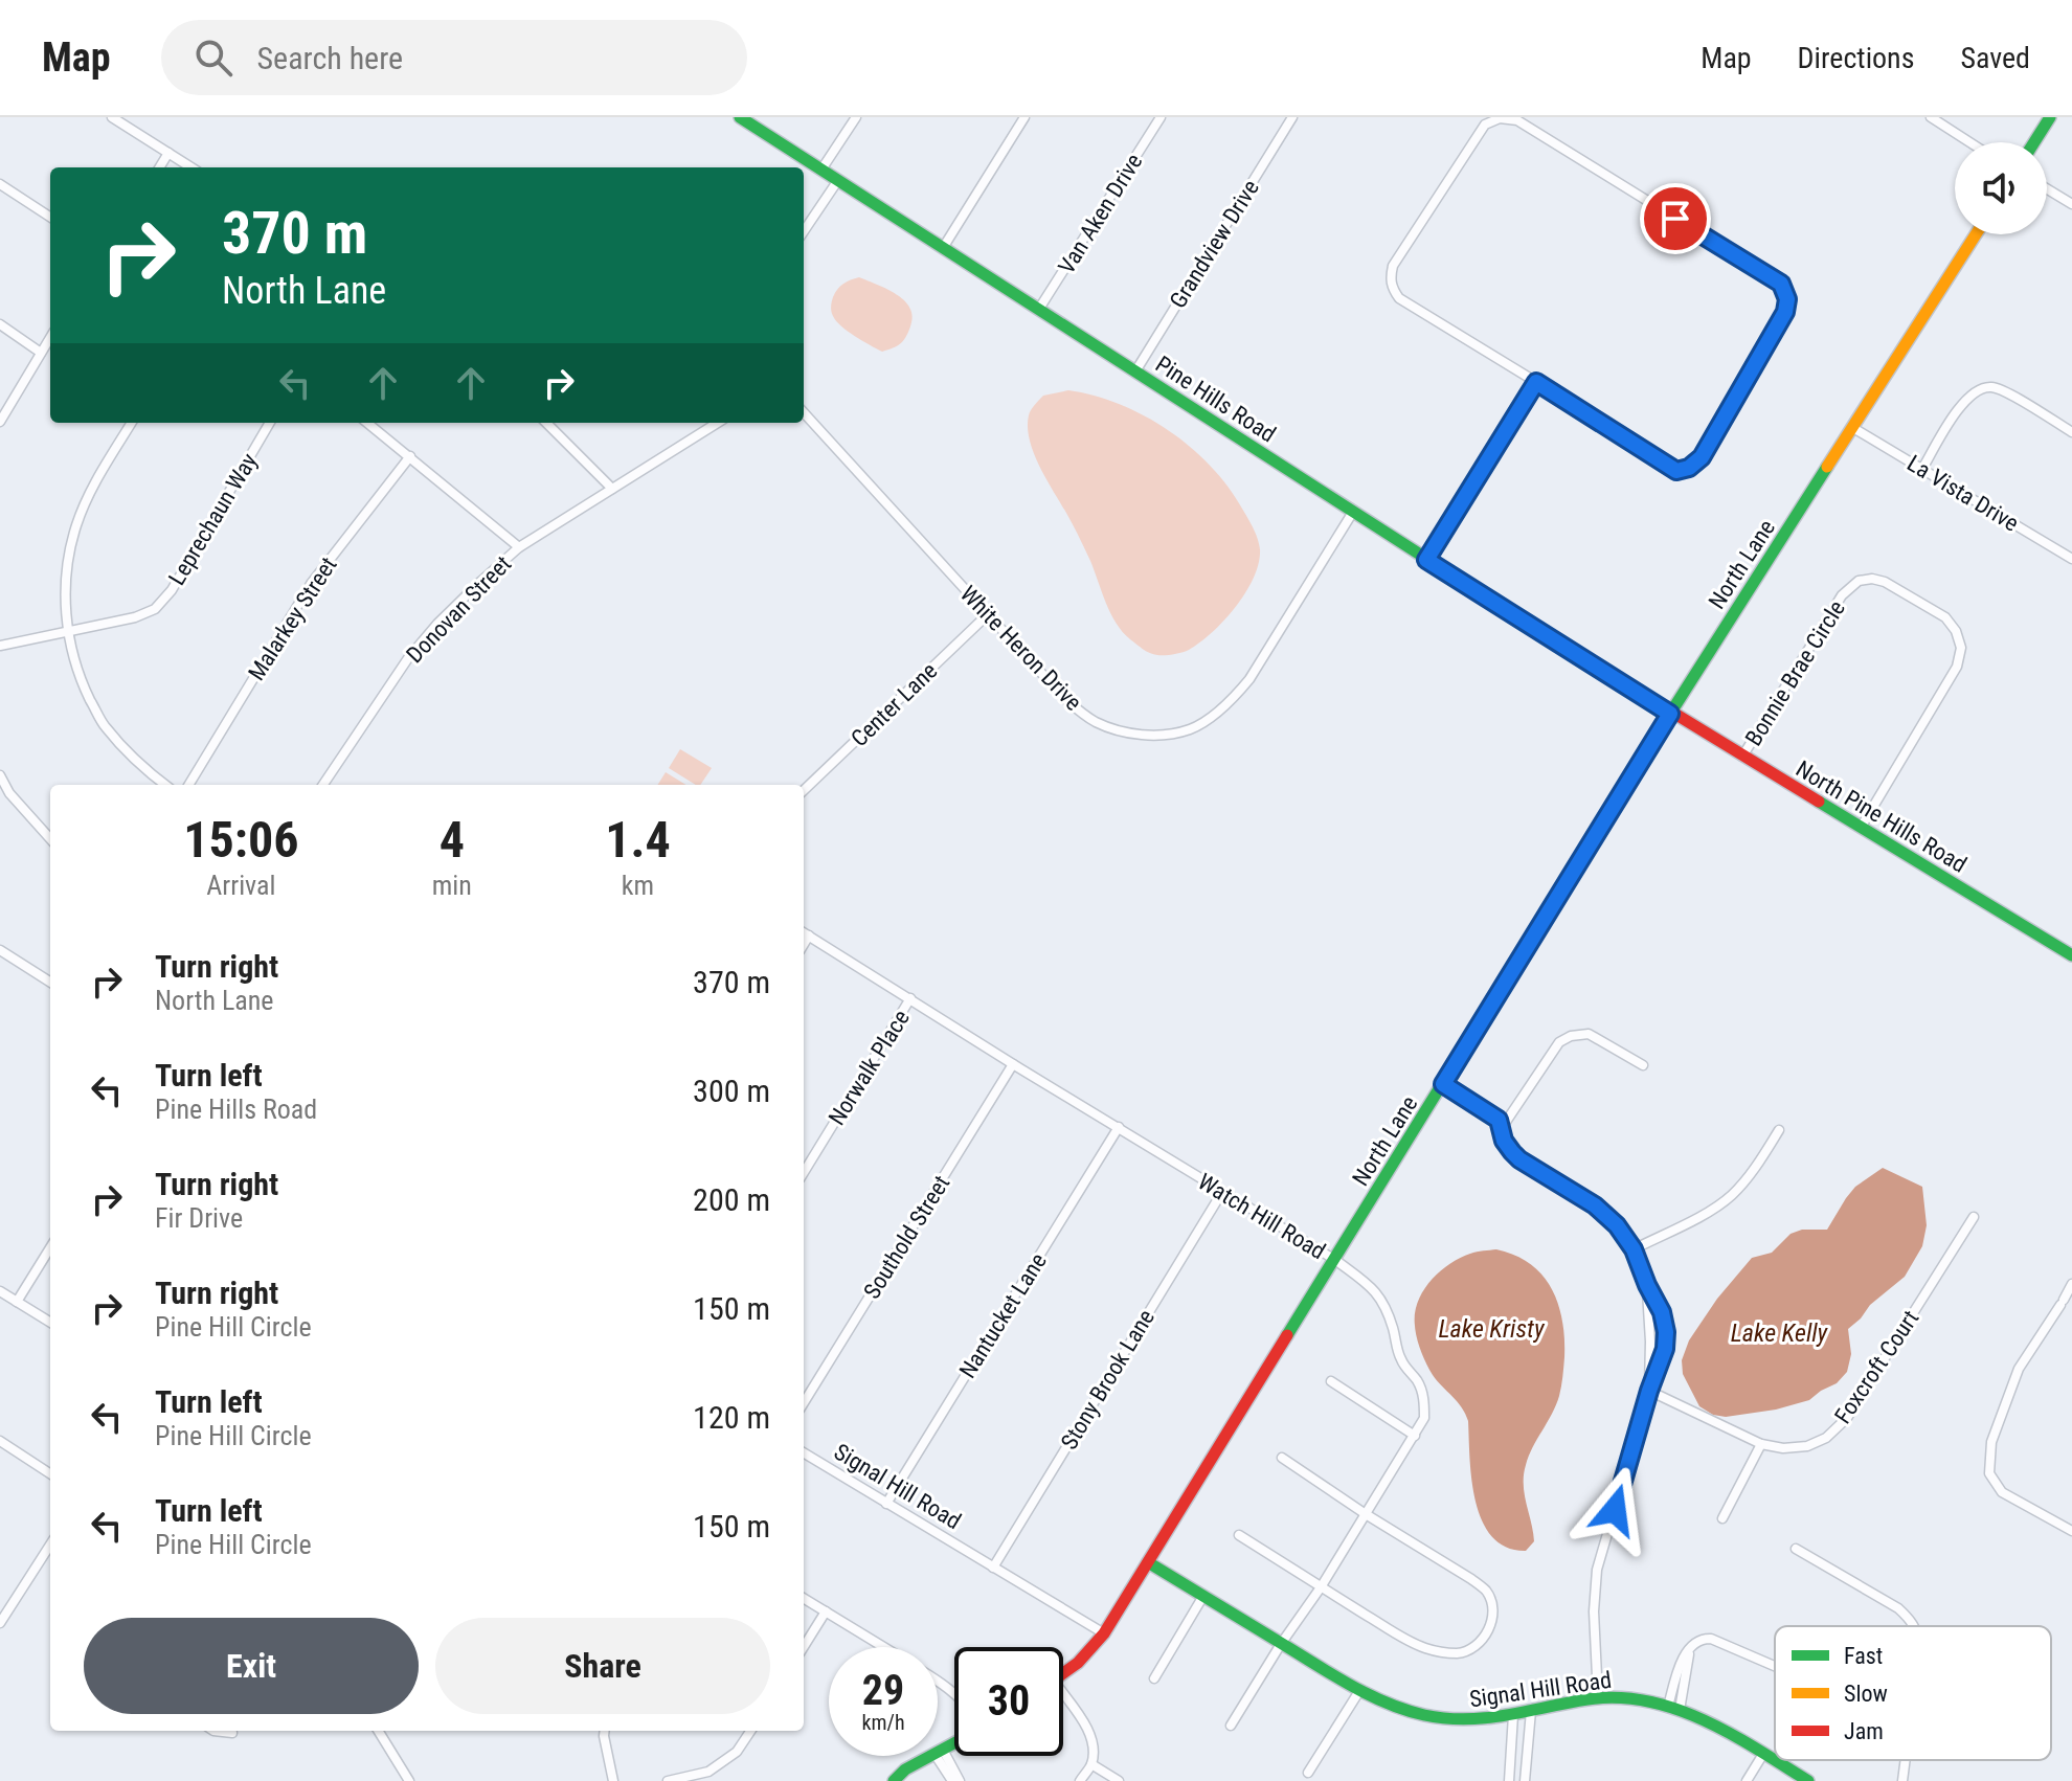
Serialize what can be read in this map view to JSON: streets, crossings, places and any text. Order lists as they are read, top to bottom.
{
  "streets": {
    "street": [
      "Van Aken Drive",
      "Grandview Drive",
      "Pine Hills Road",
      "La Vista Drive",
      "Leprechaun Way",
      "North Lane",
      "Donovan Street",
      "Malarkey Street",
      "White Heron Drive",
      "Bonnie Brae Circle",
      "Center Lane",
      "North Pine Hills Road",
      "Norwalk Place",
      "Watch Hill Road",
      "Southold Street",
      "Nantucket Lane",
      "Foxcroft Court",
      "Stony Brook Lane",
      "Signal Hill Road"
    ]
  },
  "crossings": [
    ["Van Aken Drive", "Pine Hills Road"],
    ["Grandview Drive", "Pine Hills Road"],
    ["Pine Hills Road", "North Lane"],
    ["Pine Hills Road", "White Heron Drive"],
    ["Pine Hills Road", "North Pine Hills Road"],
    ["La Vista Drive", "North Lane"],
    ["North Lane", "North Pine Hills Road"],
    ["North Lane", "Watch Hill Road"],
    ["North Lane", "Signal Hill Road"],
    ["White Heron Drive", "Center Lane"],
    ["Bonnie Brae Circle", "North Pine Hills Road"],
    ["Norwalk Place", "Watch Hill Road"],
    ["Watch Hill Road", "Southold Street"],
    ["Watch Hill Road", "Nantucket Lane"],
    ["Watch Hill Road", "Stony Brook Lane"],
    ["Watch Hill Road", "Signal Hill Road"],
    ["Nantucket Lane", "Signal Hill Road"],
    ["Stony Brook Lane", "Signal Hill Road"]
  ],
  "water": ["Lake Kristy", "Lake Kelly"],
  "legend": ["Fast", "Slow", "Jam"],
  "page": {
    "header": "Map",
    "search": "Search here",
    "nav": ["Map", "Directions", "Saved"],
    "turn": ["370 m", "North Lane"],
    "eta": [
      "15:06",
      "Arrival",
      "4",
      "min",
      "1.4",
      "km"
    ],
    "list": [
      {
        "name": "Turn right",
        "note": "North Lane",
        "value": "370 m"
      },
      {
        "name": "Turn left",
        "note": "Pine Hills Road",
        "value": "300 m"
      },
      {
        "name": "Turn right",
        "note": "Fir Drive",
        "value": "200 m"
      },
      {
        "name": "Turn right",
        "note": "Pine Hill Circle",
        "value": "150 m"
      },
      {
        "name": "Turn left",
        "note": "Pine Hill Circle",
        "value": "120 m"
      },
      {
        "name": "Turn left",
        "note": "Pine Hill Circle",
        "value": "150 m"
      }
    ],
    "buttons": ["Exit", "Share"],
    "speed": "29 km/h",
    "limit": "30"
  }
}
